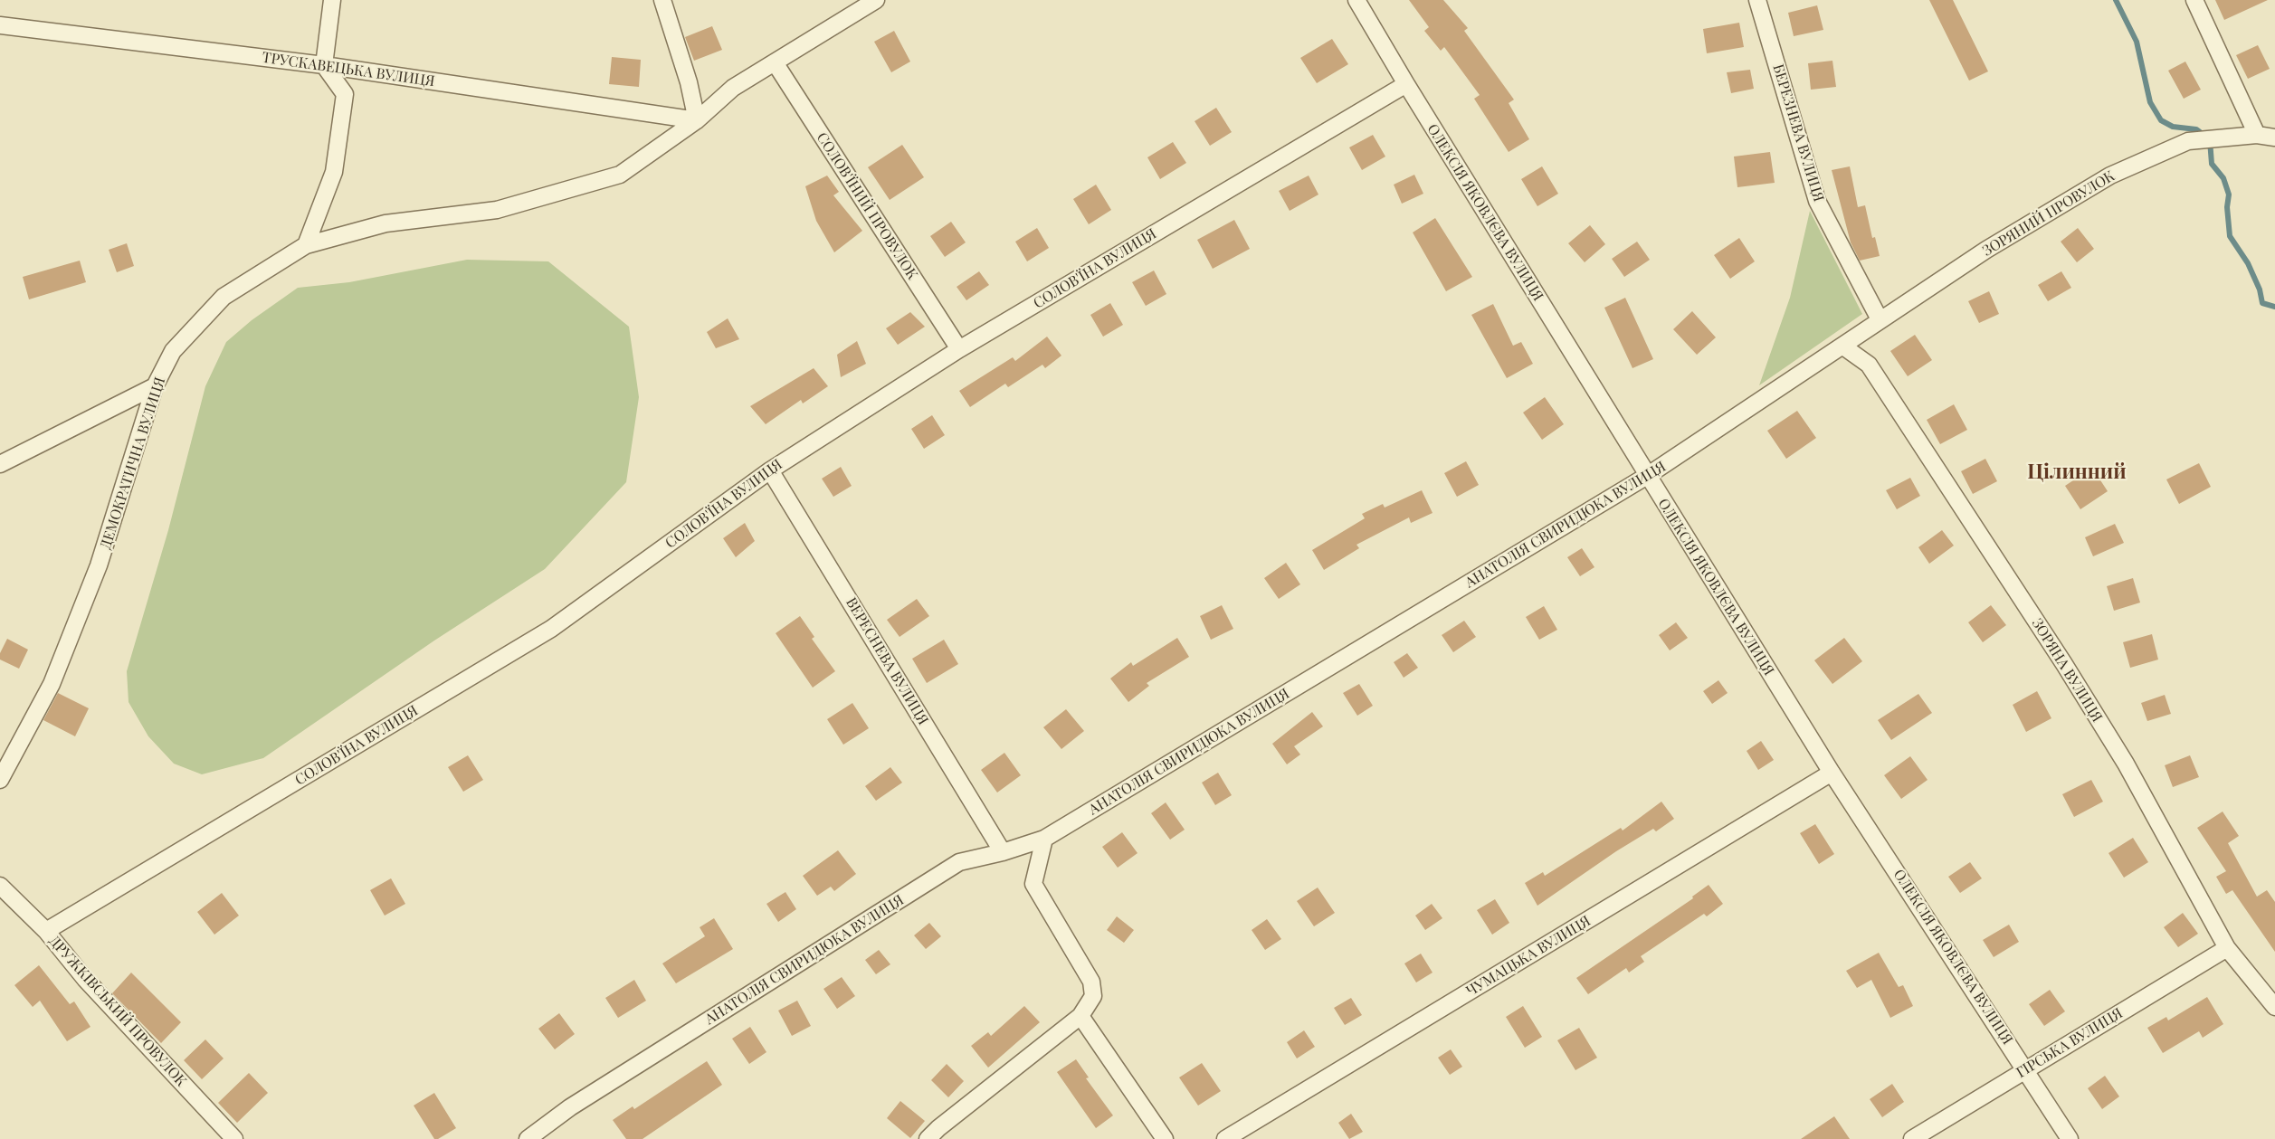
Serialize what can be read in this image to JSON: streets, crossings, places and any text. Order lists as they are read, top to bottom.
{
  "streets": {
    "street": [
      "ТРУСКАВЕЦЬКА ВУЛИЦЯ",
      "БЕРЕЗНЕВА ВУЛИЦЯ",
      "СОЛОВ'ЇНИЙ ПРОВУЛОК",
      "ОЛЕКСІЯ ЯКОВЛЄВА ВУЛИЦЯ",
      "ЗОРЯНИЙ ПРОВУЛОК",
      "СОЛОВ'ЇНА ВУЛИЦЯ",
      "ДЕМОКРАТИЧНА ВУЛИЦЯ",
      "АНАТОЛІЯ СВИРИДЮКА ВУЛИЦЯ",
      "ВЕРЕСНЕВА ВУЛИЦЯ",
      "ЗОРЯНА ВУЛИЦЯ",
      "ЧУМАЦЬКА ВУЛИЦЯ",
      "ДРУЖКІВСЬКИЙ ПРОВУЛОК",
      "ГІРСЬКА ВУЛИЦЯ"
    ]
  },
  "crossings": [
    ["ТРУСКАВЕЦЬКА ВУЛИЦЯ", "ДЕМОКРАТИЧНА ВУЛИЦЯ"],
    ["БЕРЕЗНЕВА ВУЛИЦЯ", "ЗОРЯНИЙ ПРОВУЛОК"],
    ["СОЛОВ'ЇНИЙ ПРОВУЛОК", "СОЛОВ'ЇНА ВУЛИЦЯ"],
    ["СОЛОВ'ЇНИЙ ПРОВУЛОК", "ДЕМОКРАТИЧНА ВУЛИЦЯ"],
    ["ОЛЕКСІЯ ЯКОВЛЄВА ВУЛИЦЯ", "СОЛОВ'ЇНА ВУЛИЦЯ"],
    ["ОЛЕКСІЯ ЯКОВЛЄВА ВУЛИЦЯ", "АНАТОЛІЯ СВИРИДЮКА ВУЛИЦЯ"],
    ["ОЛЕКСІЯ ЯКОВЛЄВА ВУЛИЦЯ", "ЧУМАЦЬКА ВУЛИЦЯ"],
    ["ОЛЕКСІЯ ЯКОВЛЄВА ВУЛИЦЯ", "ГІРСЬКА ВУЛИЦЯ"],
    ["ЗОРЯНИЙ ПРОВУЛОК", "АНАТОЛІЯ СВИРИДЮКА ВУЛИЦЯ"],
    ["ЗОРЯНИЙ ПРОВУЛОК", "ЗОРЯНА ВУЛИЦЯ"],
    ["СОЛОВ'ЇНА ВУЛИЦЯ", "ВЕРЕСНЕВА ВУЛИЦЯ"],
    ["СОЛОВ'ЇНА ВУЛИЦЯ", "ДРУЖКІВСЬКИЙ ПРОВУЛОК"],
    ["АНАТОЛІЯ СВИРИДЮКА ВУЛИЦЯ", "ВЕРЕСНЕВА ВУЛИЦЯ"],
    ["АНАТОЛІЯ СВИРИДЮКА ВУЛИЦЯ", "ЗОРЯНА ВУЛИЦЯ"],
    ["ЗОРЯНА ВУЛИЦЯ", "ГІРСЬКА ВУЛИЦЯ"]
  ],
  "districts": ["Цілинний"]
}
